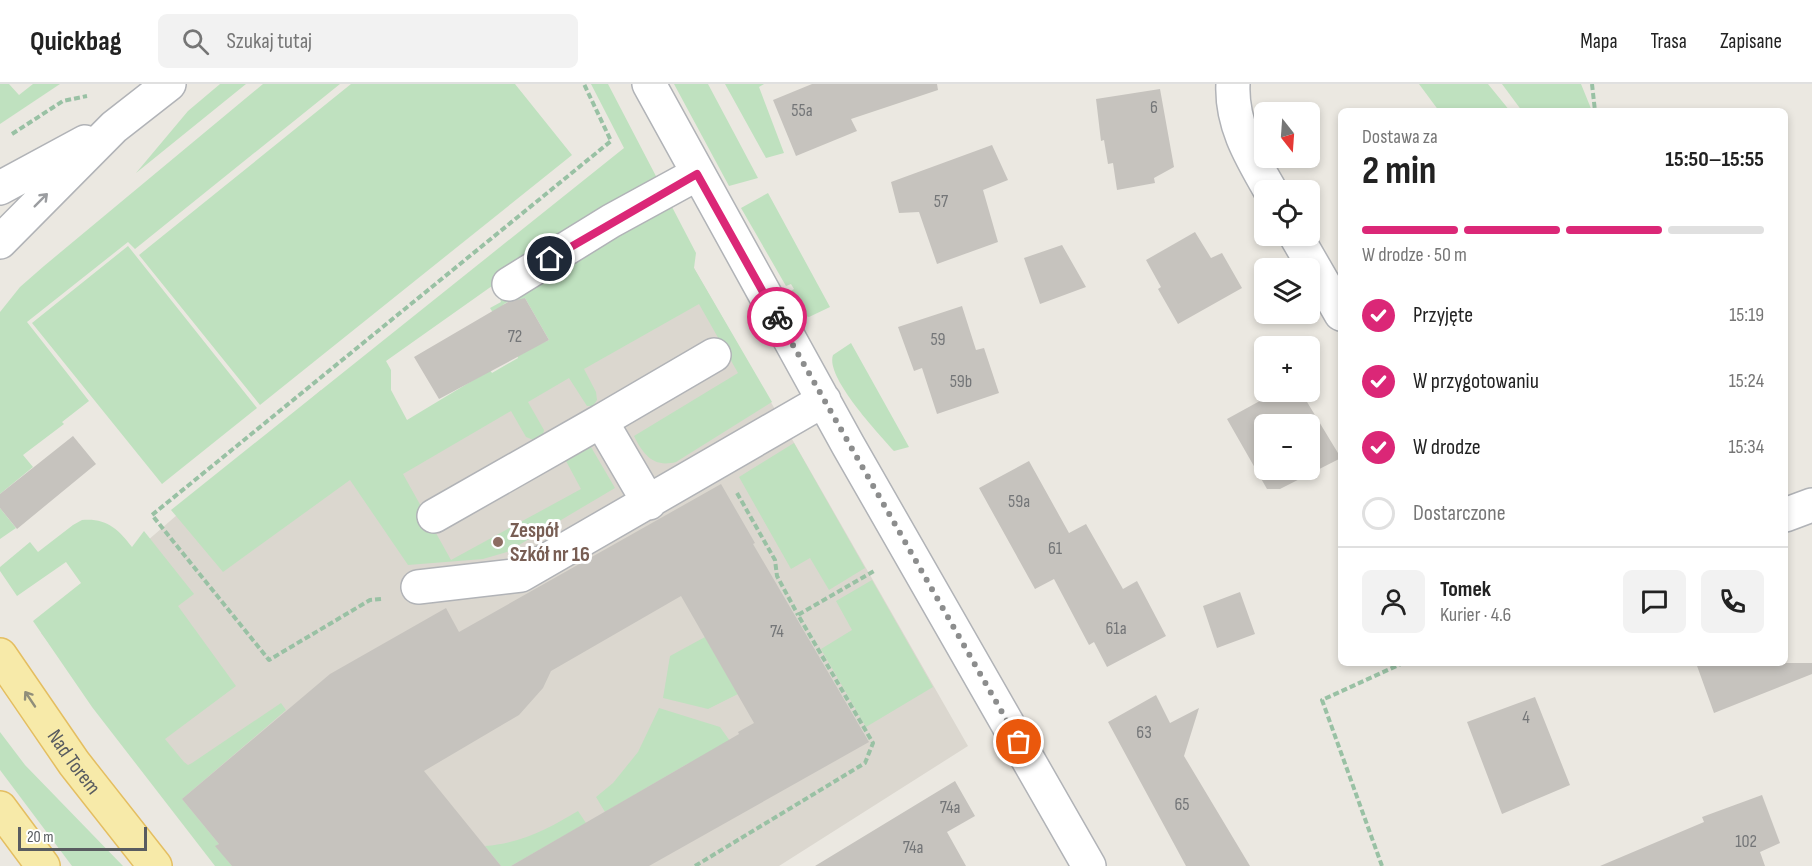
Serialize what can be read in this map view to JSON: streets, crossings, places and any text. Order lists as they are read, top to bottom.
{
  "streets": {
    "main road": ["Nad Torem"]
  },
  "one_way": ["Nad Torem"],
  "places": ["Zespół Szkół nr 16"],
  "house_numbers": [
    "6",
    "55a",
    "57",
    "72",
    "59",
    "59b",
    "59a",
    "61",
    "61a",
    "74",
    "4",
    "63",
    "65",
    "74a",
    "102",
    "74a"
  ],
  "scale_bar": "20 m",
  "north": "bottom",
  "page": {
    "header": "Quickbag",
    "search": "Szukaj tutaj",
    "nav": ["Mapa", "Trasa", "Zapisane"],
    "map_buttons": ["+", "−"],
    "heading": ["2 min", "Dostawa za", "15:50–15:55"],
    "panel": ["Tomek", "Kurier · 4.6"],
    "bar": "W drodze · 50 m",
    "list": [
      ["Przyjęte", "15:19"],
      ["W przygotowaniu", "15:24"],
      ["W drodze", "15:34"],
      "Dostarczone"
    ],
    "scale": "20 m"
  }
}
